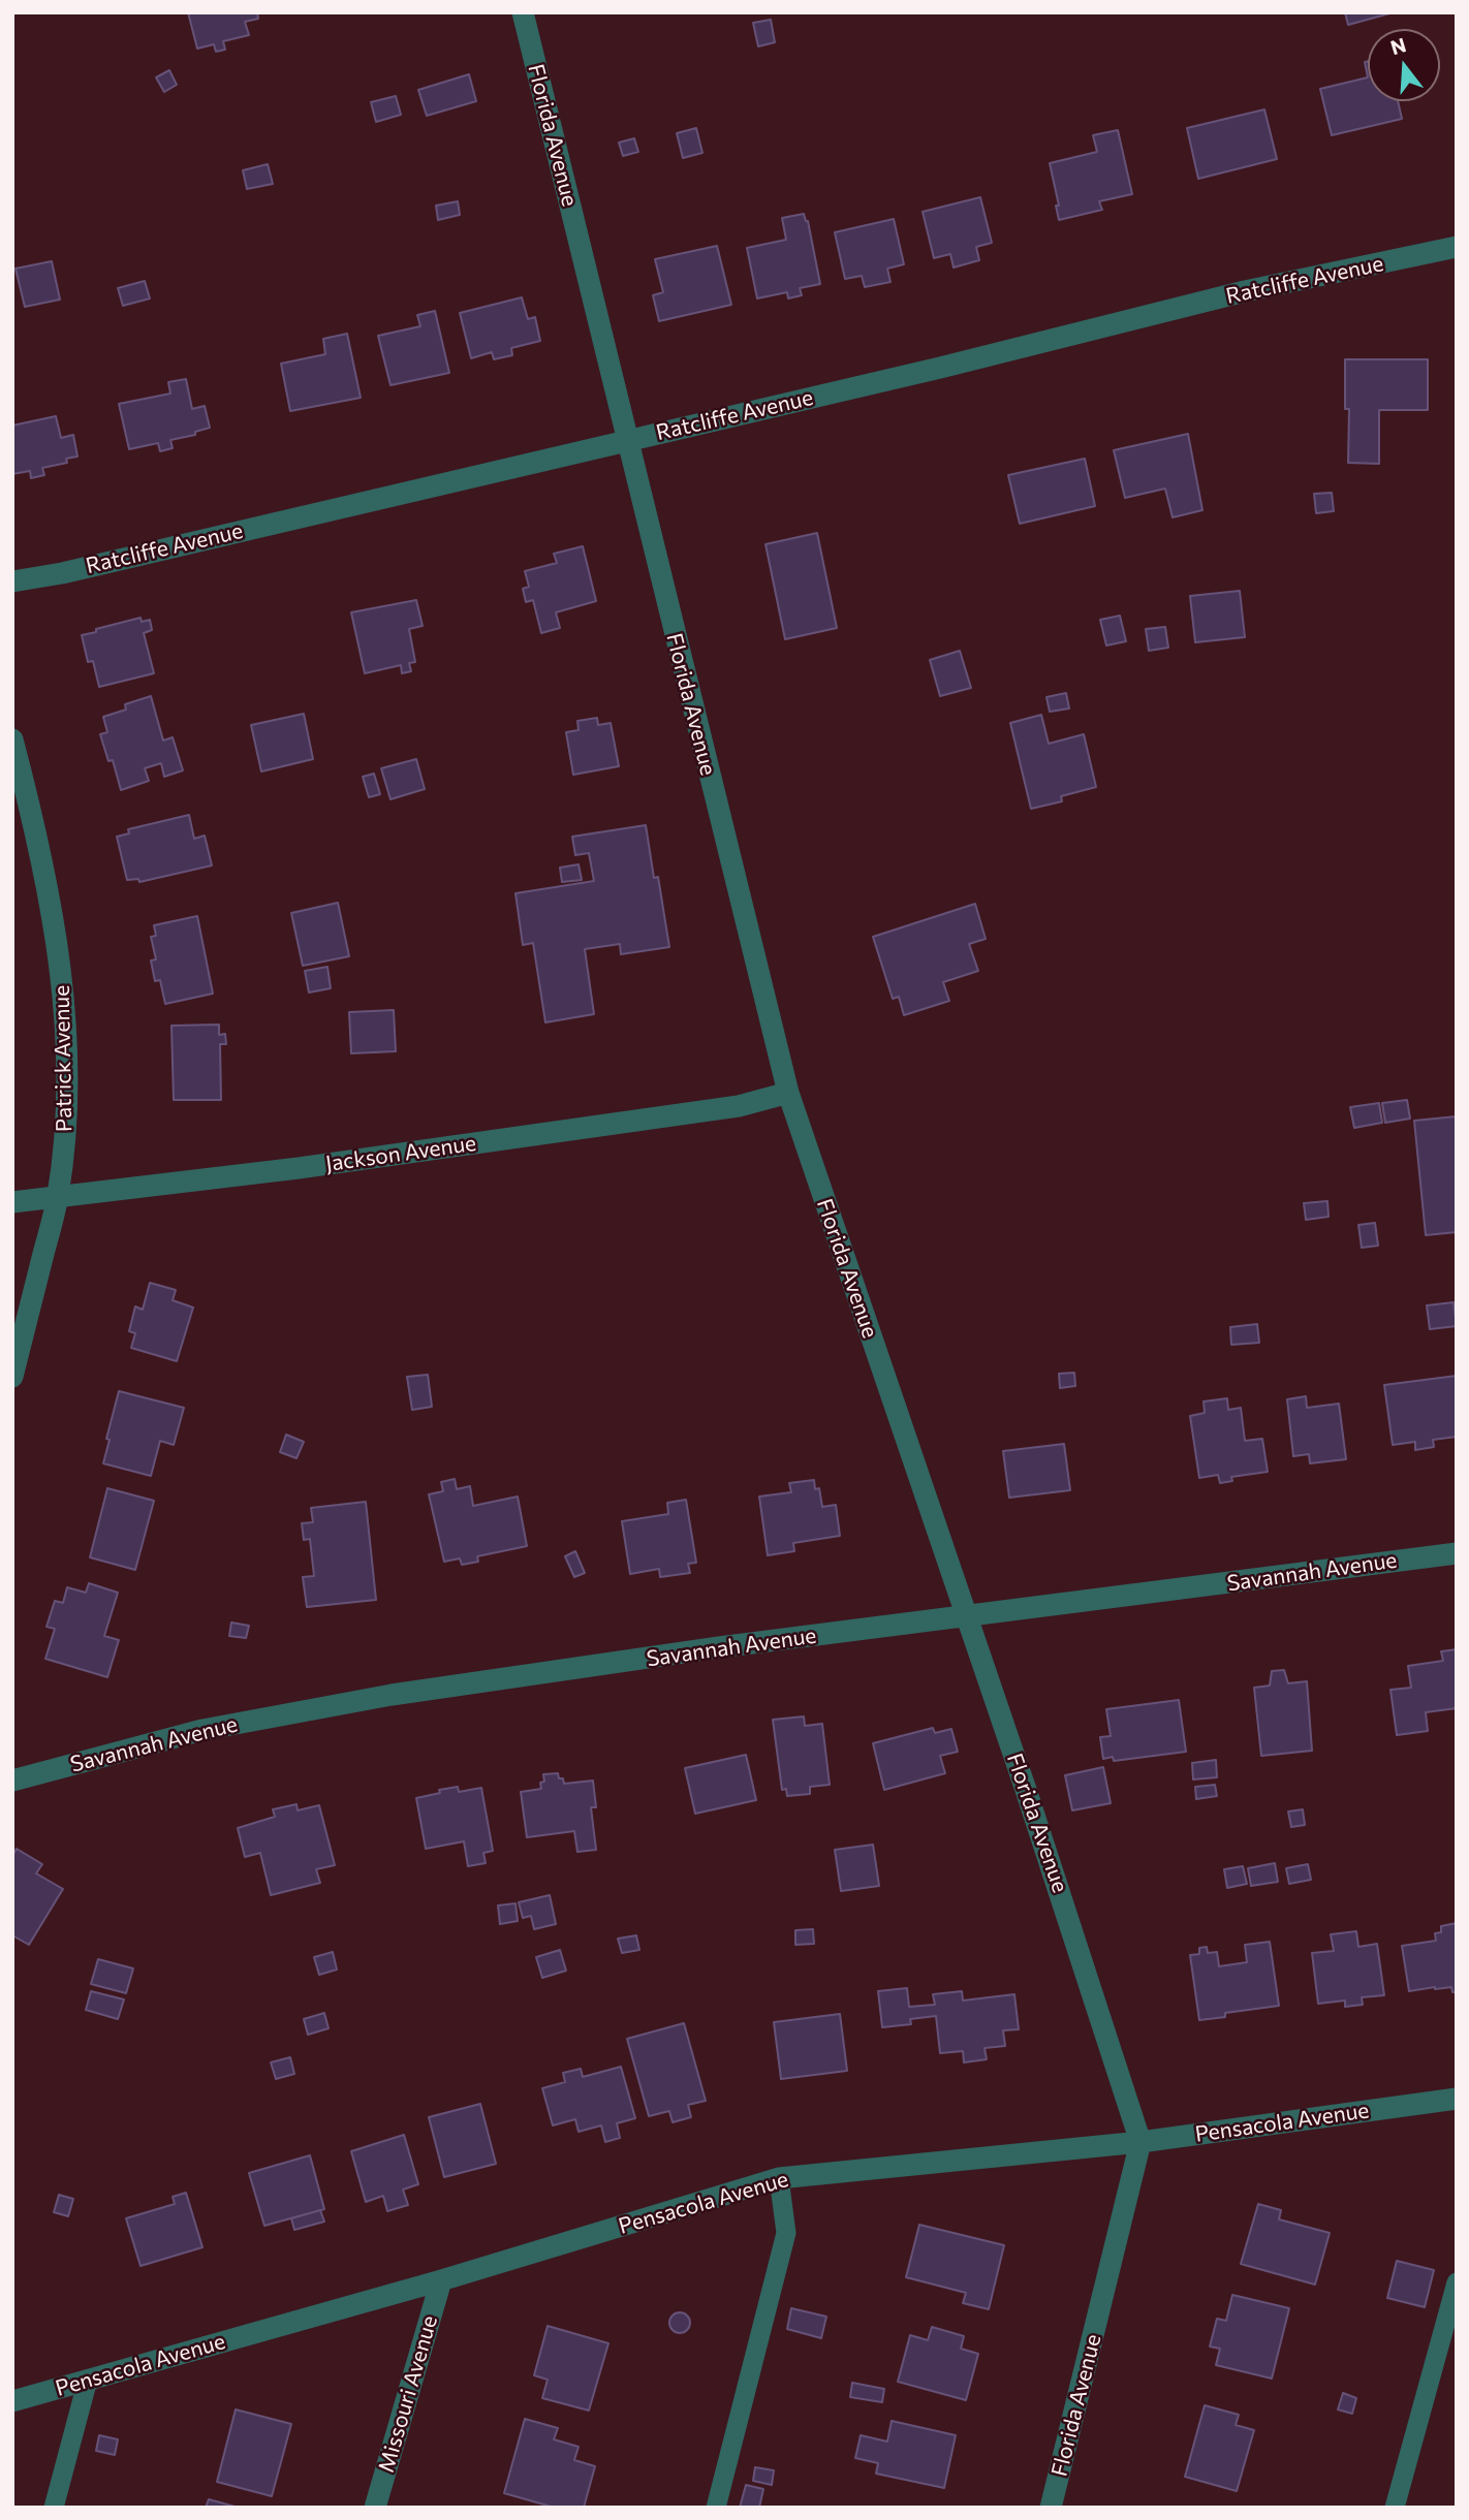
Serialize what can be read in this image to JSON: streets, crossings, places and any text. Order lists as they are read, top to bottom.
{
  "streets": {
    "street": [
      "Florida Avenue",
      "Ratcliffe Avenue",
      "Patrick Avenue",
      "Jackson Avenue",
      "Savannah Avenue",
      "Pensacola Avenue",
      "Missouri Avenue"
    ]
  },
  "crossings": [
    ["Florida Avenue", "Ratcliffe Avenue"],
    ["Florida Avenue", "Jackson Avenue"],
    ["Florida Avenue", "Savannah Avenue"],
    ["Florida Avenue", "Pensacola Avenue"],
    ["Patrick Avenue", "Jackson Avenue"],
    ["Pensacola Avenue", "Missouri Avenue"]
  ],
  "north": "top"
}
